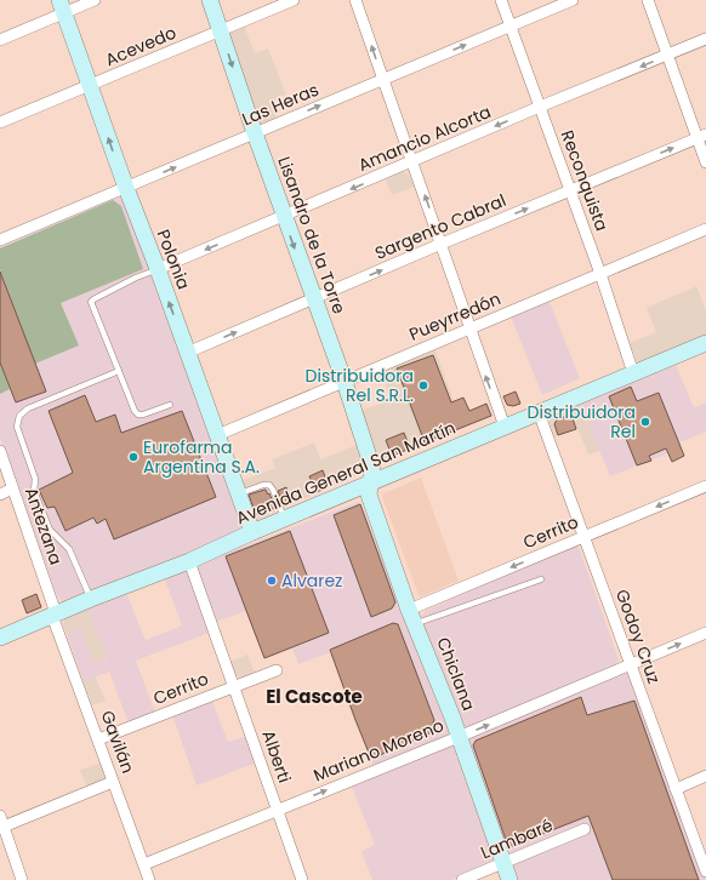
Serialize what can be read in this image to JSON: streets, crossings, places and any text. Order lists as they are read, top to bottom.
{
  "streets": {
    "street": [
      "Acevedo",
      "Las Heras",
      "Amancio Alcorta",
      "Reconquista",
      "Sargento Cabral",
      "Lisandro de la Torre",
      "Polonia",
      "Pueyrredón",
      "Avenida General San Martín",
      "Antezana",
      "Cerrito",
      "Godoy Cruz",
      "Chiclana",
      "Gavilán",
      "Mariano Moreno",
      "Alberti",
      "Lambaré"
    ]
  },
  "crossings": [
    ["Acevedo", "Lisandro de la Torre"],
    ["Acevedo", "Polonia"],
    ["Las Heras", "Reconquista"],
    ["Las Heras", "Lisandro de la Torre"],
    ["Las Heras", "Polonia"],
    ["Amancio Alcorta", "Reconquista"],
    ["Amancio Alcorta", "Lisandro de la Torre"],
    ["Amancio Alcorta", "Polonia"],
    ["Reconquista", "Sargento Cabral"],
    ["Reconquista", "Pueyrredón"],
    ["Reconquista", "Avenida General San Martín"],
    ["Sargento Cabral", "Lisandro de la Torre"],
    ["Sargento Cabral", "Polonia"],
    ["Lisandro de la Torre", "Pueyrredón"],
    ["Lisandro de la Torre", "Avenida General San Martín"],
    ["Lisandro de la Torre", "Chiclana"],
    ["Polonia", "Pueyrredón"],
    ["Polonia", "Avenida General San Martín"],
    ["Avenida General San Martín", "Antezana"],
    ["Avenida General San Martín", "Godoy Cruz"],
    ["Avenida General San Martín", "Chiclana"],
    ["Avenida General San Martín", "Gavilán"],
    ["Avenida General San Martín", "Alberti"],
    ["Antezana", "Gavilán"],
    ["Cerrito", "Godoy Cruz"],
    ["Cerrito", "Chiclana"],
    ["Cerrito", "Gavilán"],
    ["Cerrito", "Alberti"],
    ["Godoy Cruz", "Mariano Moreno"],
    ["Chiclana", "Mariano Moreno"],
    ["Chiclana", "Lambaré"],
    ["Gavilán", "Mariano Moreno"],
    ["Mariano Moreno", "Alberti"]
  ],
  "one_way": [
    "Las Heras",
    "Amancio Alcorta",
    "Sargento Cabral",
    "Polonia",
    "Cerrito",
    "Mariano Moreno"
  ],
  "districts": ["El Cascote"],
  "places": [
    "Distribuidora Rel S.R.L.",
    "Distribuidora Rel",
    "Eurofarma Argentina S.A.",
    "Alvarez"
  ]
}
